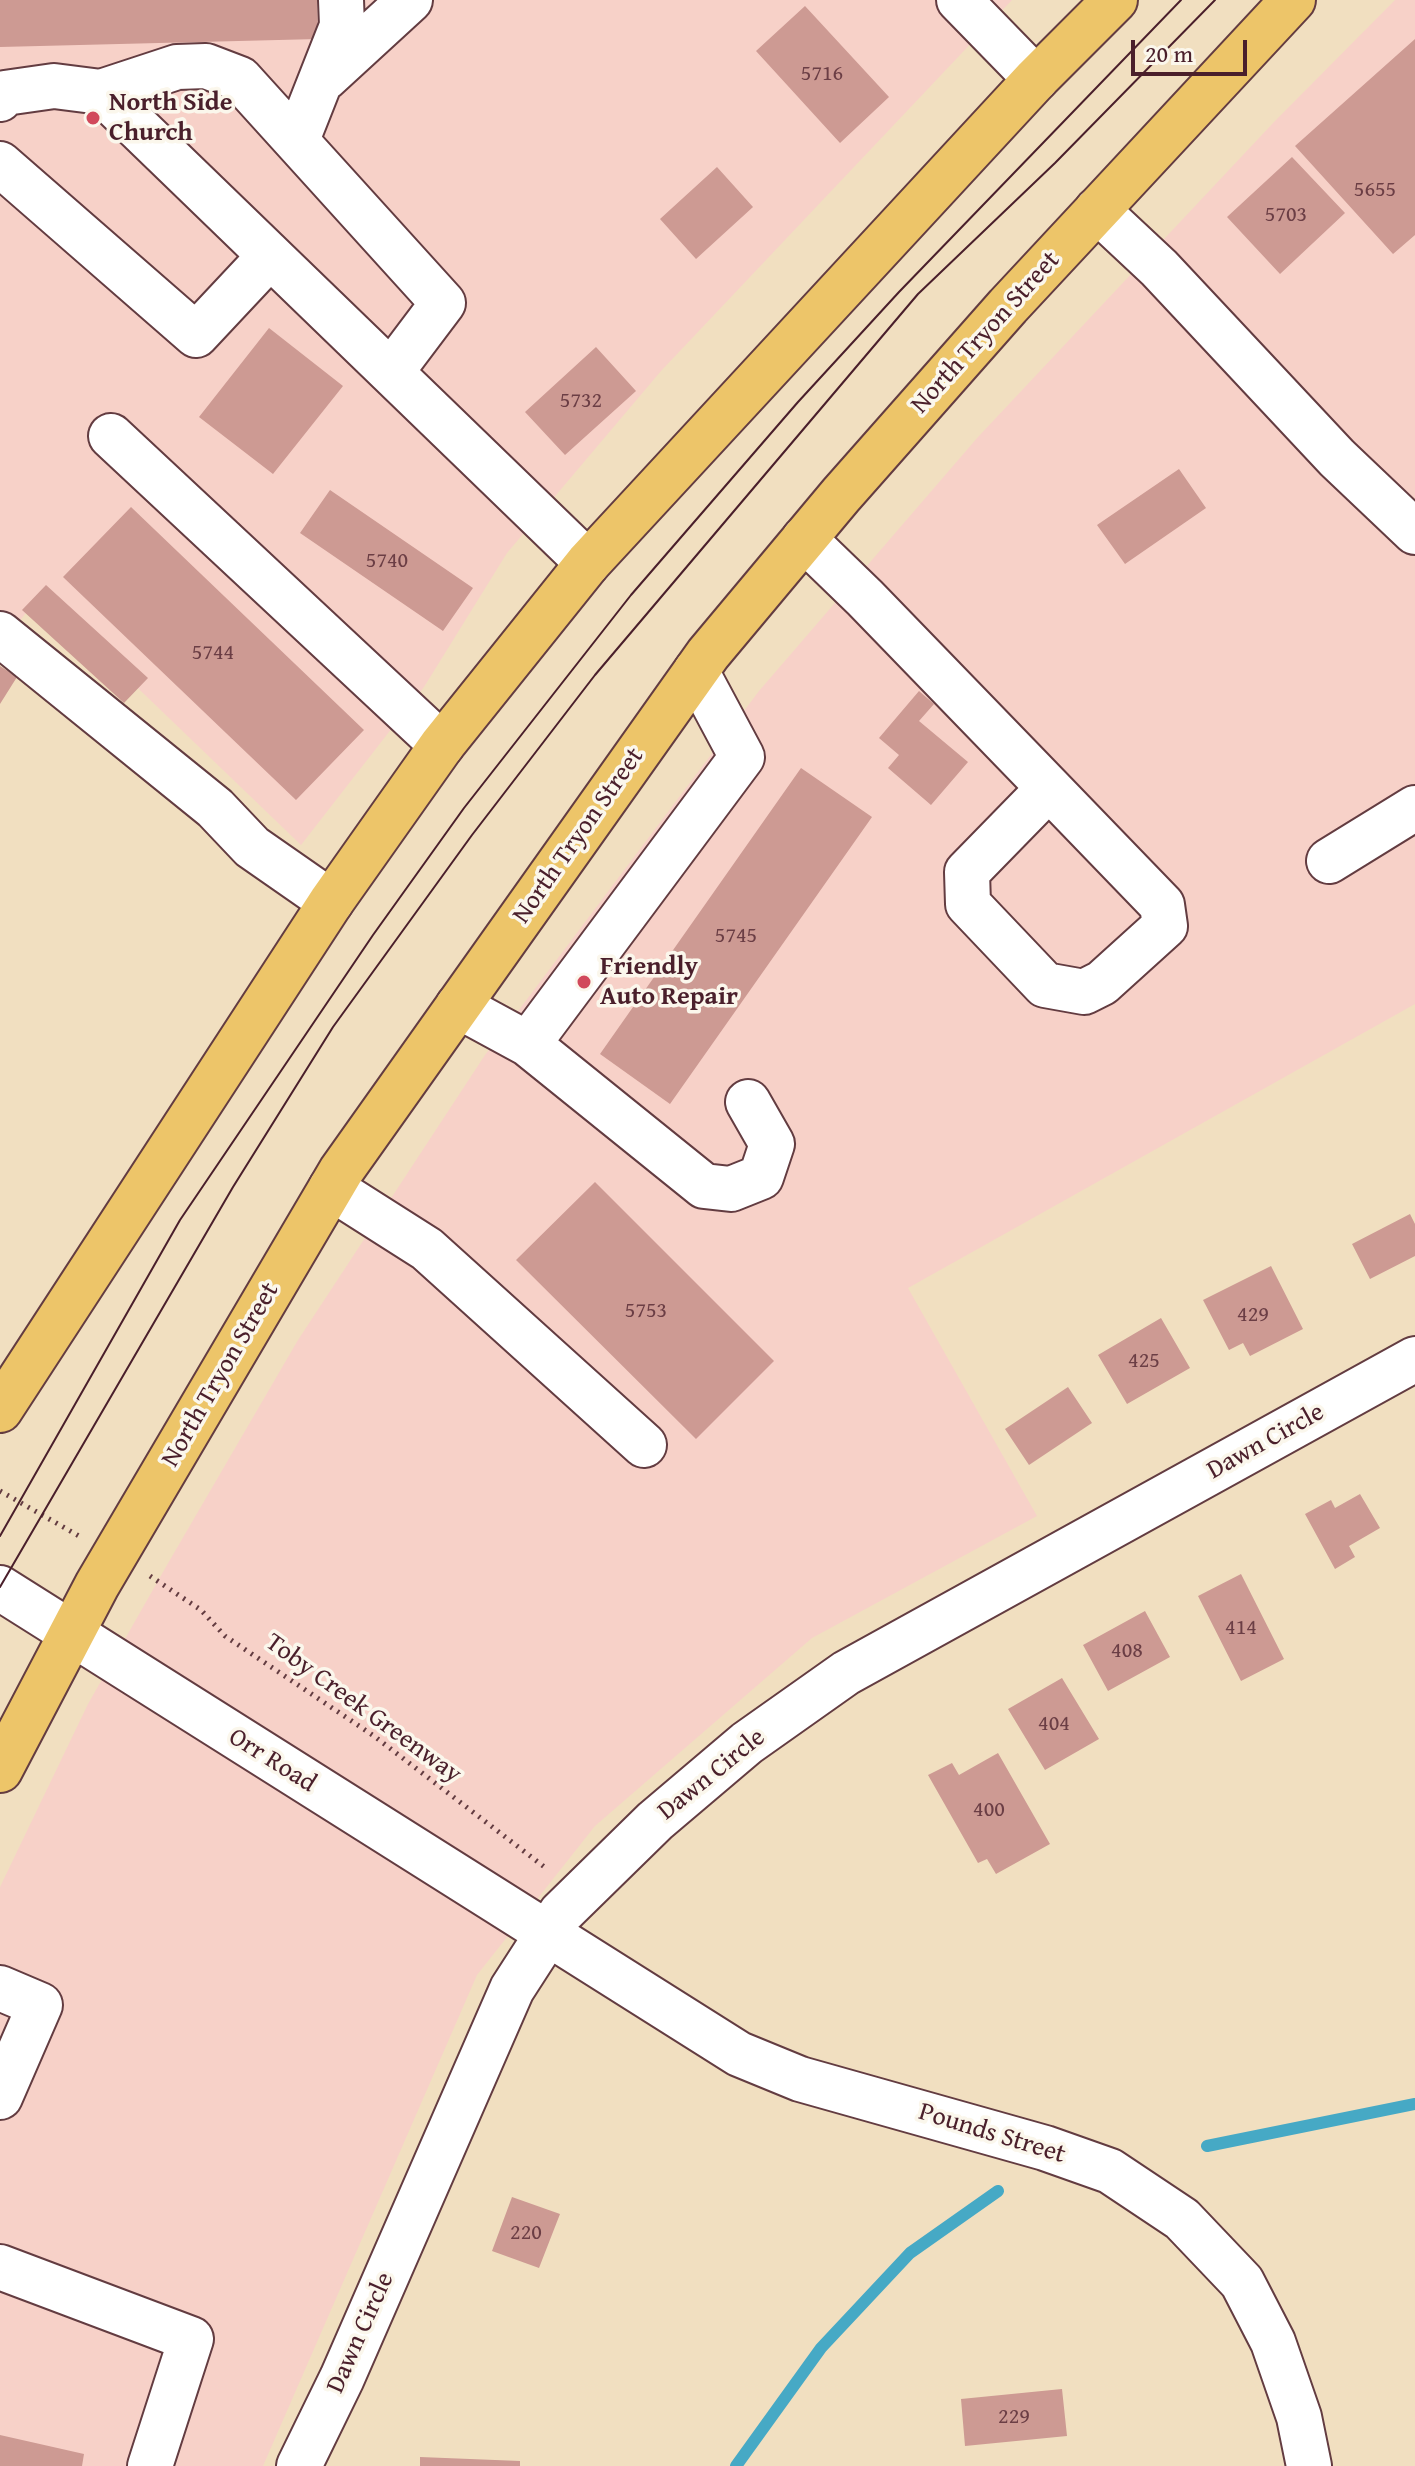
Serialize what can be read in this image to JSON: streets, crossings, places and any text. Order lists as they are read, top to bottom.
{
  "streets": {
    "main road": ["North Tryon Street"],
    "street": ["Dawn Circle", "Orr Road", "Pounds Street"],
    "path": ["Toby Creek Greenway"]
  },
  "crossings": [
    ["North Tryon Street", "Orr Road"],
    ["Dawn Circle", "Orr Road"],
    ["Dawn Circle", "Pounds Street"],
    ["Orr Road", "Pounds Street"]
  ],
  "places": ["North Side Church", "Friendly Auto Repair"],
  "house_numbers": [
    "5716",
    "5655",
    "5703",
    "5732",
    "5740",
    "5744",
    "5745",
    "5753",
    "429",
    "425",
    "414",
    "408",
    "404",
    "400",
    "220",
    "229"
  ],
  "scale_bar": "20 m"
}
